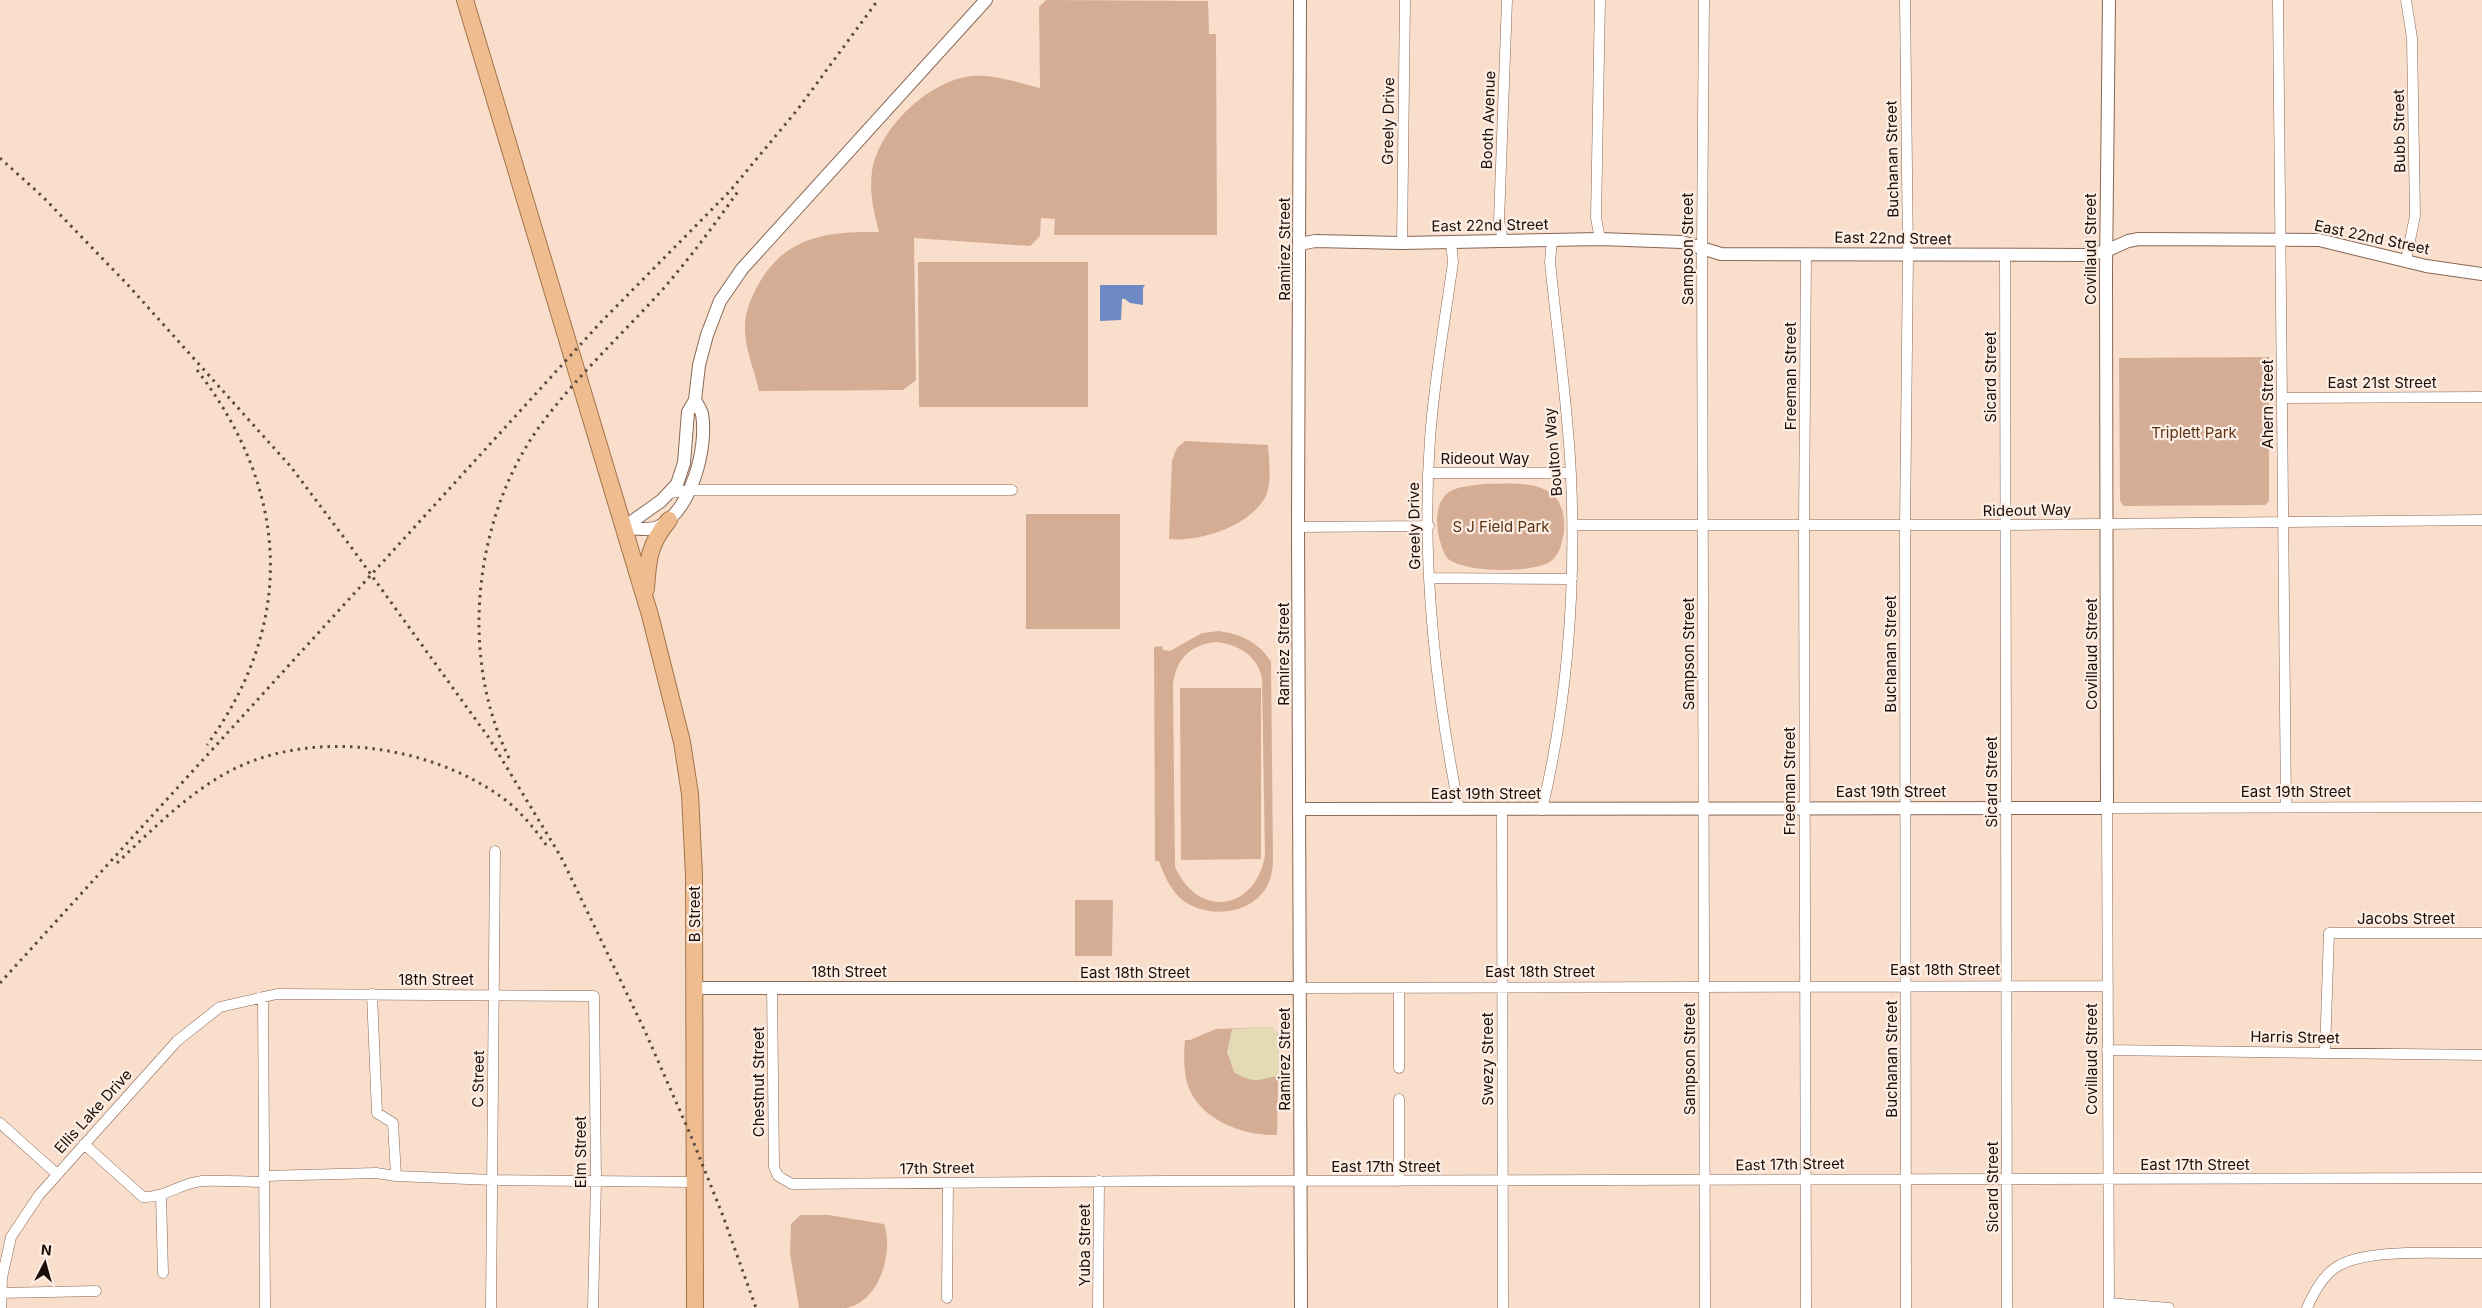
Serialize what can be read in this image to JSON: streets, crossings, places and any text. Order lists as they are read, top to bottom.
{
  "streets": {
    "highway": ["B Street"],
    "street": [
      "Booth Avenue",
      "Greely Drive",
      "Bubb Street",
      "Buchanan Street",
      "East 22nd Street",
      "Ramirez Street",
      "Sampson Street",
      "Covillaud Street",
      "Freeman Street",
      "Sicard Street",
      "East 21st Street",
      "Ahern Street",
      "Boulton Way",
      "Rideout Way",
      "East 19th Street",
      "Jacobs Street",
      "East 18th Street",
      "18th Street",
      "Harris Street",
      "Swezy Street",
      "C Street",
      "Chestnut Street",
      "Ellis Lake Drive",
      "Elm Street",
      "East 17th Street",
      "17th Street",
      "Yuba Street"
    ]
  },
  "crossings": [
    ["Booth Avenue", "East 22nd Street"],
    ["Greely Drive", "East 22nd Street"],
    ["Greely Drive", "Rideout Way"],
    ["Greely Drive", "East 19th Street"],
    ["Bubb Street", "East 22nd Street"],
    ["Buchanan Street", "East 22nd Street"],
    ["Buchanan Street", "Rideout Way"],
    ["Buchanan Street", "East 19th Street"],
    ["Buchanan Street", "East 18th Street"],
    ["Buchanan Street", "East 17th Street"],
    ["East 22nd Street", "Ramirez Street"],
    ["East 22nd Street", "Sampson Street"],
    ["East 22nd Street", "Covillaud Street"],
    ["East 22nd Street", "Freeman Street"],
    ["East 22nd Street", "Sicard Street"],
    ["East 22nd Street", "Ahern Street"],
    ["East 22nd Street", "Boulton Way"],
    ["Ramirez Street", "East 19th Street"],
    ["Ramirez Street", "East 18th Street"],
    ["Ramirez Street", "East 17th Street"],
    ["Sampson Street", "Rideout Way"],
    ["Sampson Street", "East 19th Street"],
    ["Sampson Street", "East 18th Street"],
    ["Sampson Street", "East 17th Street"],
    ["Covillaud Street", "Rideout Way"],
    ["Covillaud Street", "East 19th Street"],
    ["Covillaud Street", "East 18th Street"],
    ["Covillaud Street", "Harris Street"],
    ["Covillaud Street", "East 17th Street"],
    ["Freeman Street", "Rideout Way"],
    ["Freeman Street", "East 19th Street"],
    ["Freeman Street", "East 18th Street"],
    ["Freeman Street", "East 17th Street"],
    ["Sicard Street", "Rideout Way"],
    ["Sicard Street", "East 19th Street"],
    ["Sicard Street", "East 18th Street"],
    ["Sicard Street", "East 17th Street"],
    ["East 21st Street", "Ahern Street"],
    ["Ahern Street", "Rideout Way"],
    ["Ahern Street", "East 19th Street"],
    ["Boulton Way", "Rideout Way"],
    ["Boulton Way", "East 19th Street"],
    ["East 19th Street", "Swezy Street"],
    ["B Street", "18th Street"],
    ["Jacobs Street", "Harris Street"],
    ["East 18th Street", "18th Street"],
    ["East 18th Street", "Swezy Street"],
    ["18th Street", "C Street"],
    ["18th Street", "Chestnut Street"],
    ["18th Street", "Ellis Lake Drive"],
    ["18th Street", "Elm Street"],
    ["Swezy Street", "East 17th Street"],
    ["Chestnut Street", "17th Street"],
    ["East 17th Street", "17th Street"],
    ["East 17th Street", "Yuba Street"],
    ["17th Street", "Yuba Street"]
  ],
  "parks": ["Triplett Park", "S J Field Park"],
  "north": "top"
}
